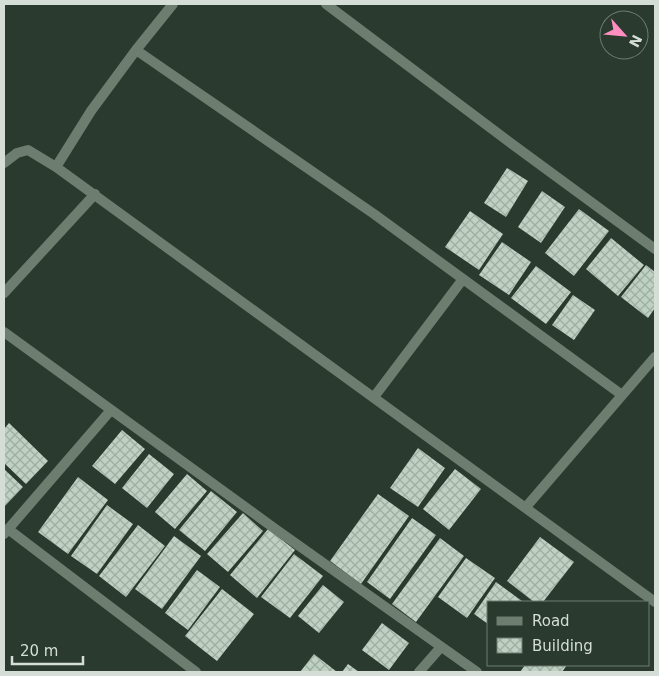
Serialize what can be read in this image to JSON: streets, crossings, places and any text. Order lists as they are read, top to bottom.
{
  "legend": ["Road", "Building"],
  "scale_bar": "20 m",
  "north": "bottom right"
}
